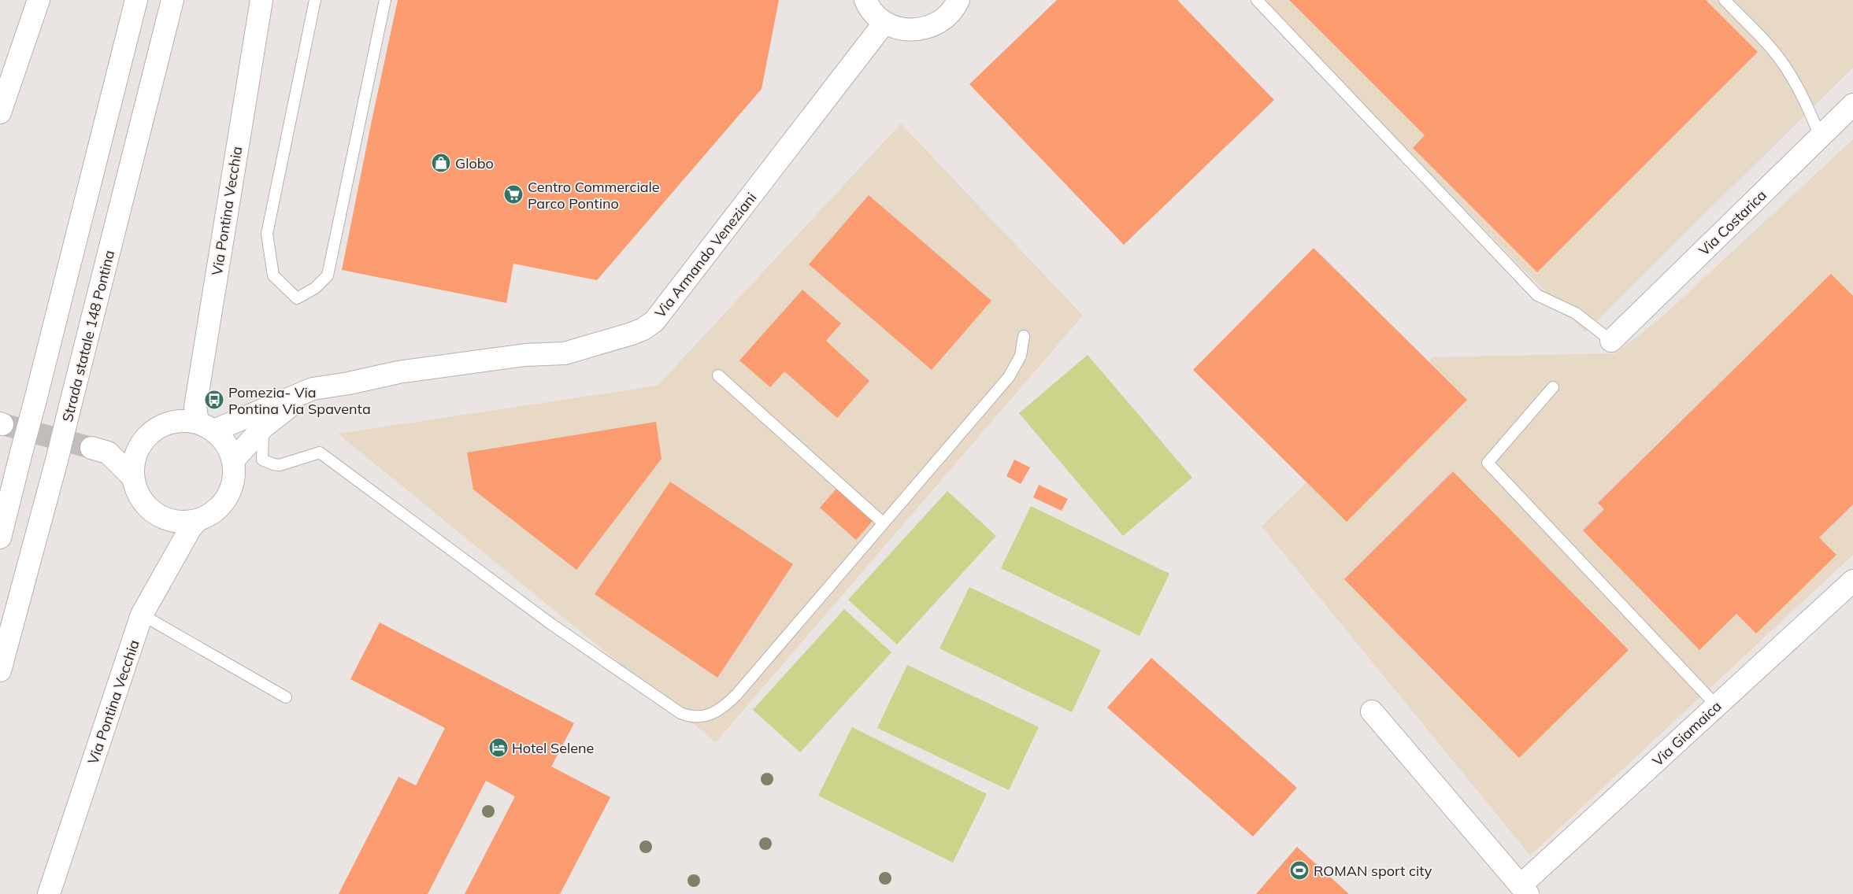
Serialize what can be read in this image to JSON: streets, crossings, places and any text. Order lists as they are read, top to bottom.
{
  "streets": {
    "main road": [
      "Via Pontina Vecchia",
      "Via Costarica",
      "Via Armando Veneziani",
      "Strada statale 148 Pontina",
      "Via Giamaica"
    ]
  },
  "crossings": [
    ["Via Pontina Vecchia", "Via Armando Veneziani"]
  ],
  "places": {
    "shop": ["Globo"],
    "supermarket": ["Centro Commerciale Parco Pontino"],
    "bus stop": ["Pomezia- Via Pontina Via Spaventa"],
    "hotel": ["Hotel Selene"],
    "sports": ["ROMAN sport city"]
  }
}
